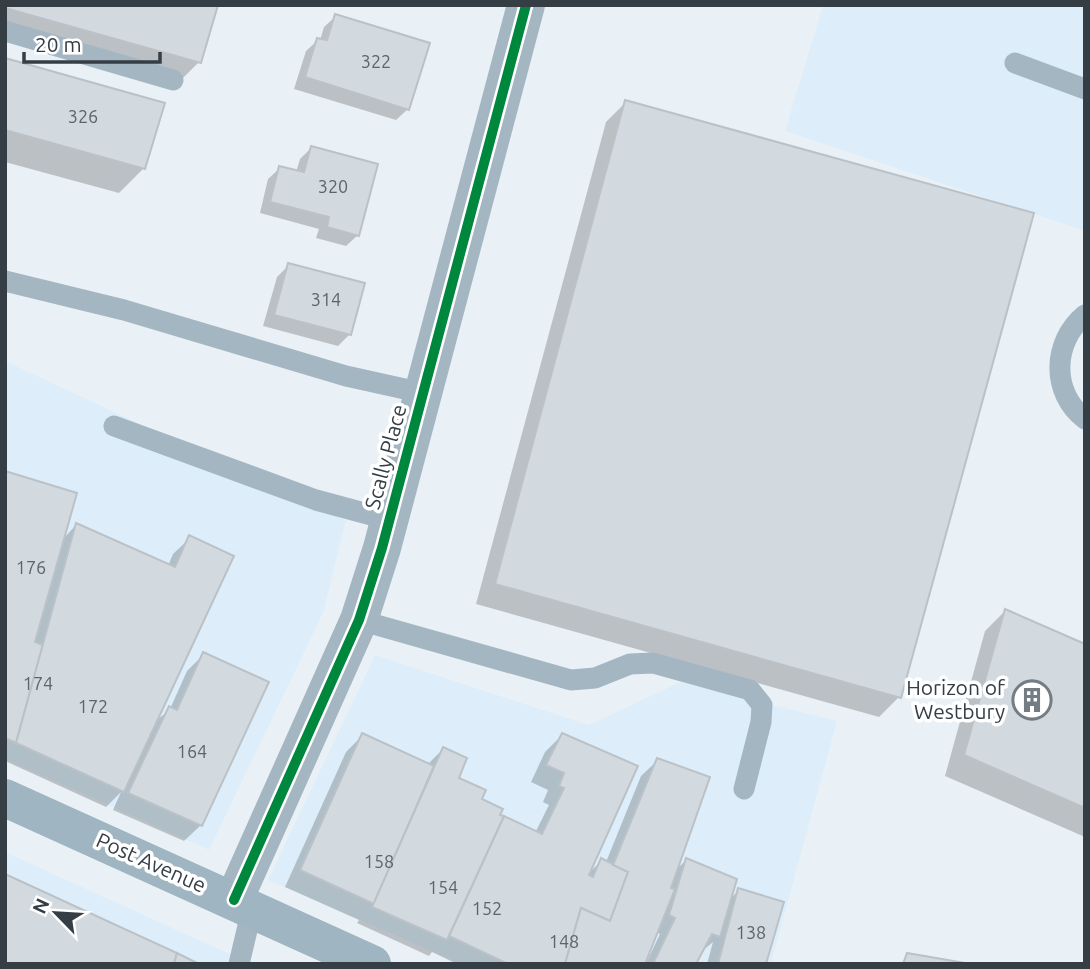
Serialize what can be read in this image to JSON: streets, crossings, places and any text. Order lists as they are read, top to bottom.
{
  "streets": {
    "main road": ["Post Avenue"],
    "street": ["Scally Place"]
  },
  "crossings": [
    ["Scally Place", "Post Avenue"]
  ],
  "places": {
    "building": ["Horizon of Westbury"]
  },
  "house_numbers": [
    "322",
    "326",
    "320",
    "314",
    "176",
    "174",
    "172",
    "164",
    "158",
    "154",
    "152",
    "138",
    "148"
  ],
  "scale_bar": "20 m",
  "north": "top left"
}
